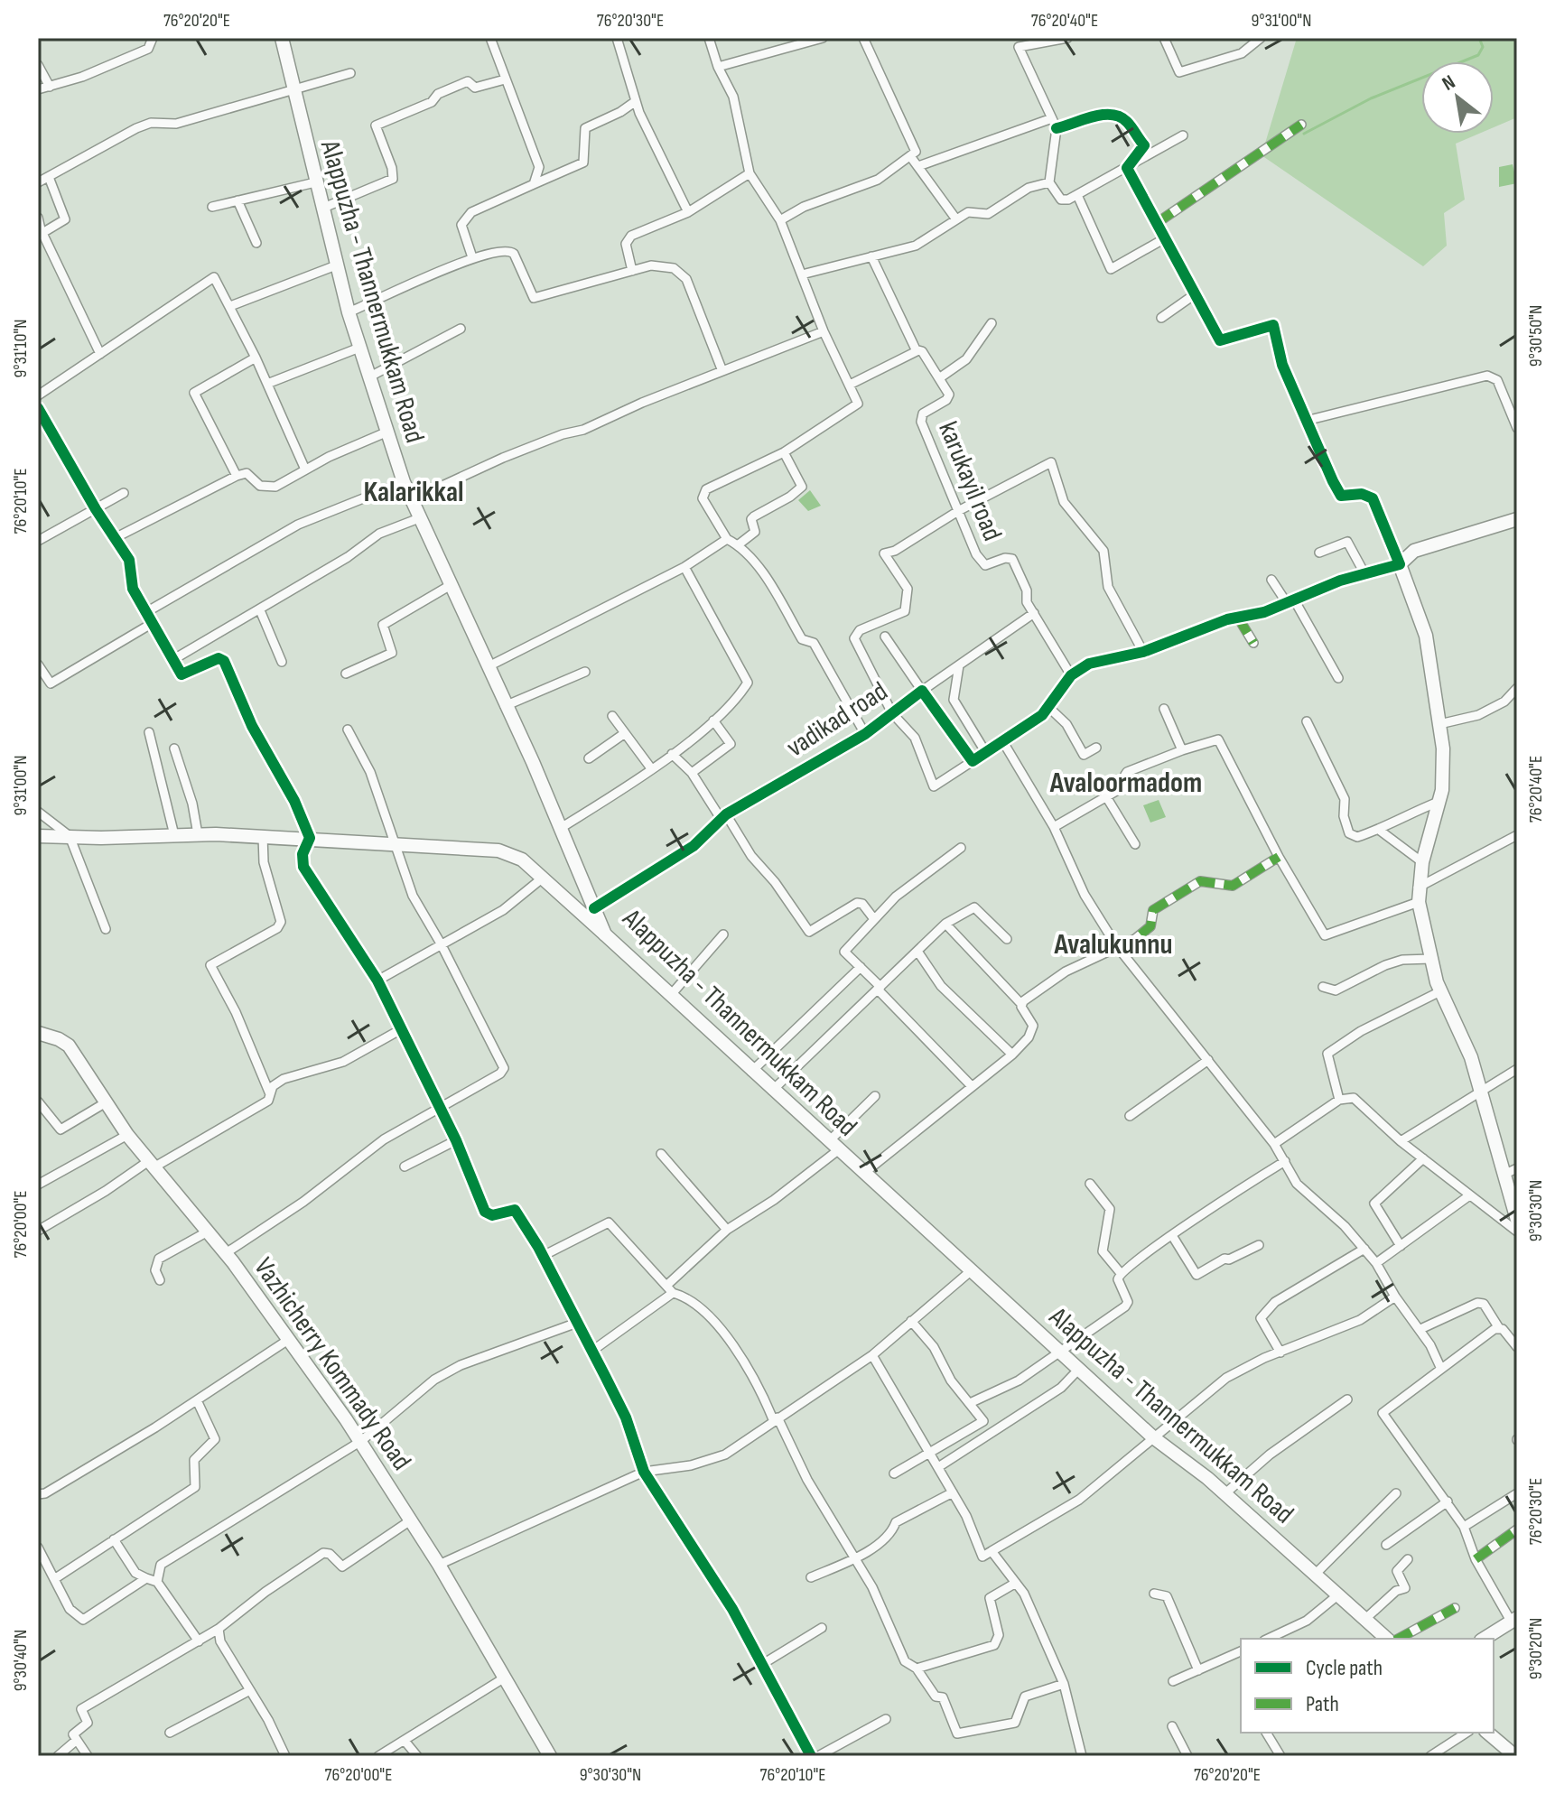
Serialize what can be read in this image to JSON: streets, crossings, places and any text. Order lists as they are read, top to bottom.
{
  "streets": {
    "main road": ["Alappuzha - Thannermukkam Road", "Vazhicherry Kommady Road"],
    "street": ["karukayil road", "vadikad road"]
  },
  "crossings": [
    ["Alappuzha - Thannermukkam Road", "vadikad road"]
  ],
  "districts": ["Kalarikkal", "Avaloormadom", "Avalukunnu"],
  "legend": ["Cycle path", "Path"],
  "north": "top left",
  "coordinates": [
    "76°20'20\"E",
    "76°20'30\"E",
    "76°20'40\"E",
    "9°31'00\"N",
    "9°30'50\"N",
    "9°31'10\"N",
    "76°20'10\"E",
    "9°30'30\"N",
    "76°20'00\"E",
    "9°30'20\"N",
    "9°30'40\"N"
  ]
}
